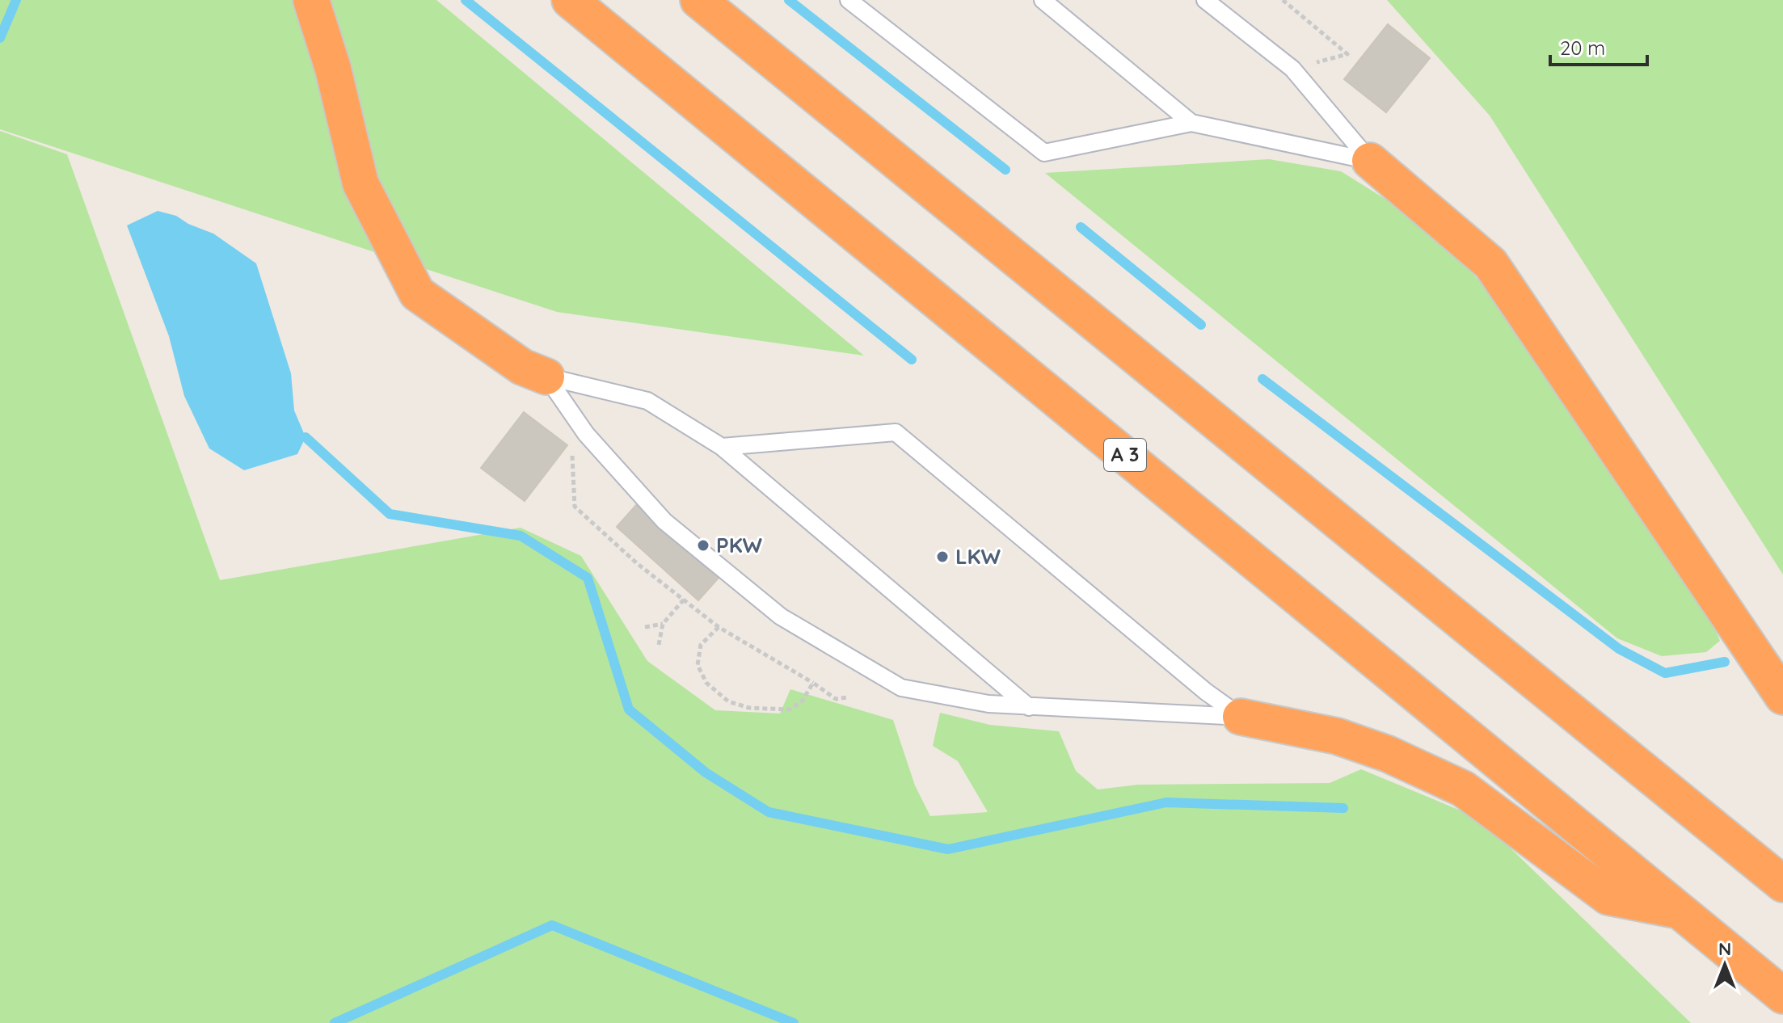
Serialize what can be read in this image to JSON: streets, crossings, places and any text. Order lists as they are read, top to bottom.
{
  "streets": {
    "highway": ["A 3"]
  },
  "places": ["PKW", "LKW"],
  "scale_bar": "20 m",
  "north": "top"
}
